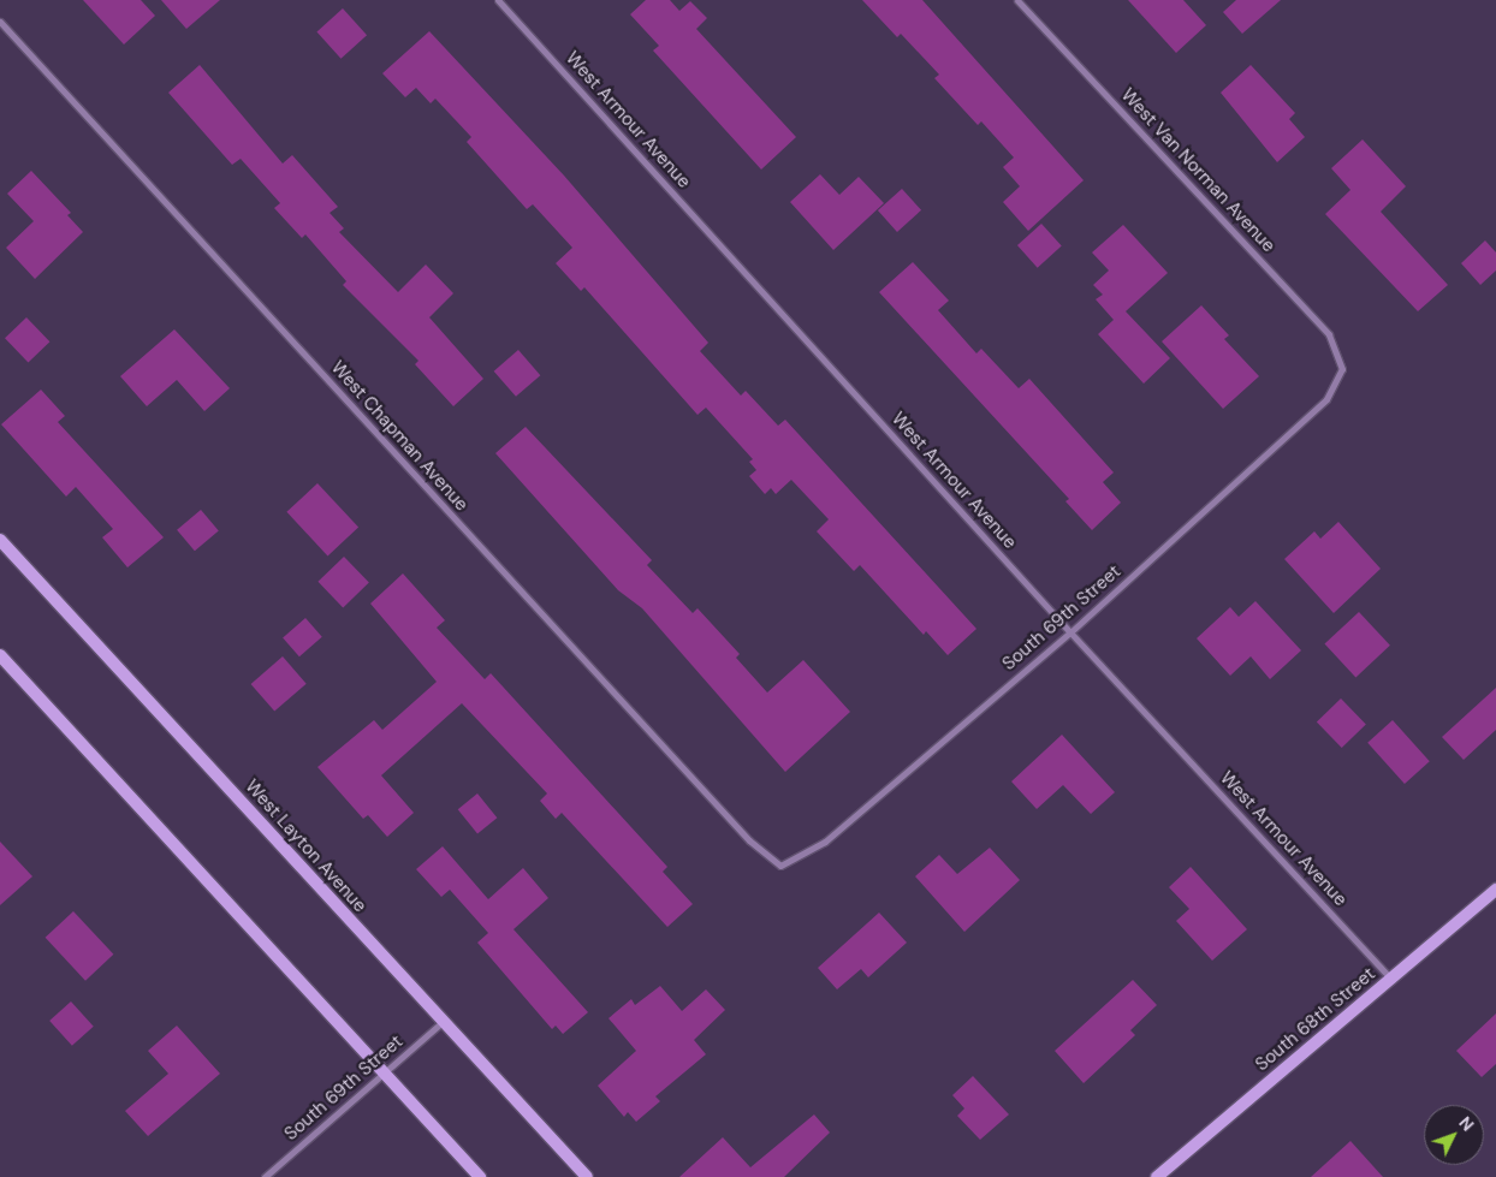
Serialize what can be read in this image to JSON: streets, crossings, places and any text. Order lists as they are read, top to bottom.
{
  "streets": {
    "main road": ["West Layton Avenue", "South 68th Street"],
    "street": [
      "West Armour Avenue",
      "West Van Norman Avenue",
      "West Chapman Avenue",
      "South 69th Street"
    ]
  },
  "crossings": [
    ["West Armour Avenue", "South 69th Street"],
    ["West Armour Avenue", "South 68th Street"],
    ["West Van Norman Avenue", "South 69th Street"],
    ["West Chapman Avenue", "South 69th Street"],
    ["South 69th Street", "West Layton Avenue"]
  ],
  "north": "top right"
}
